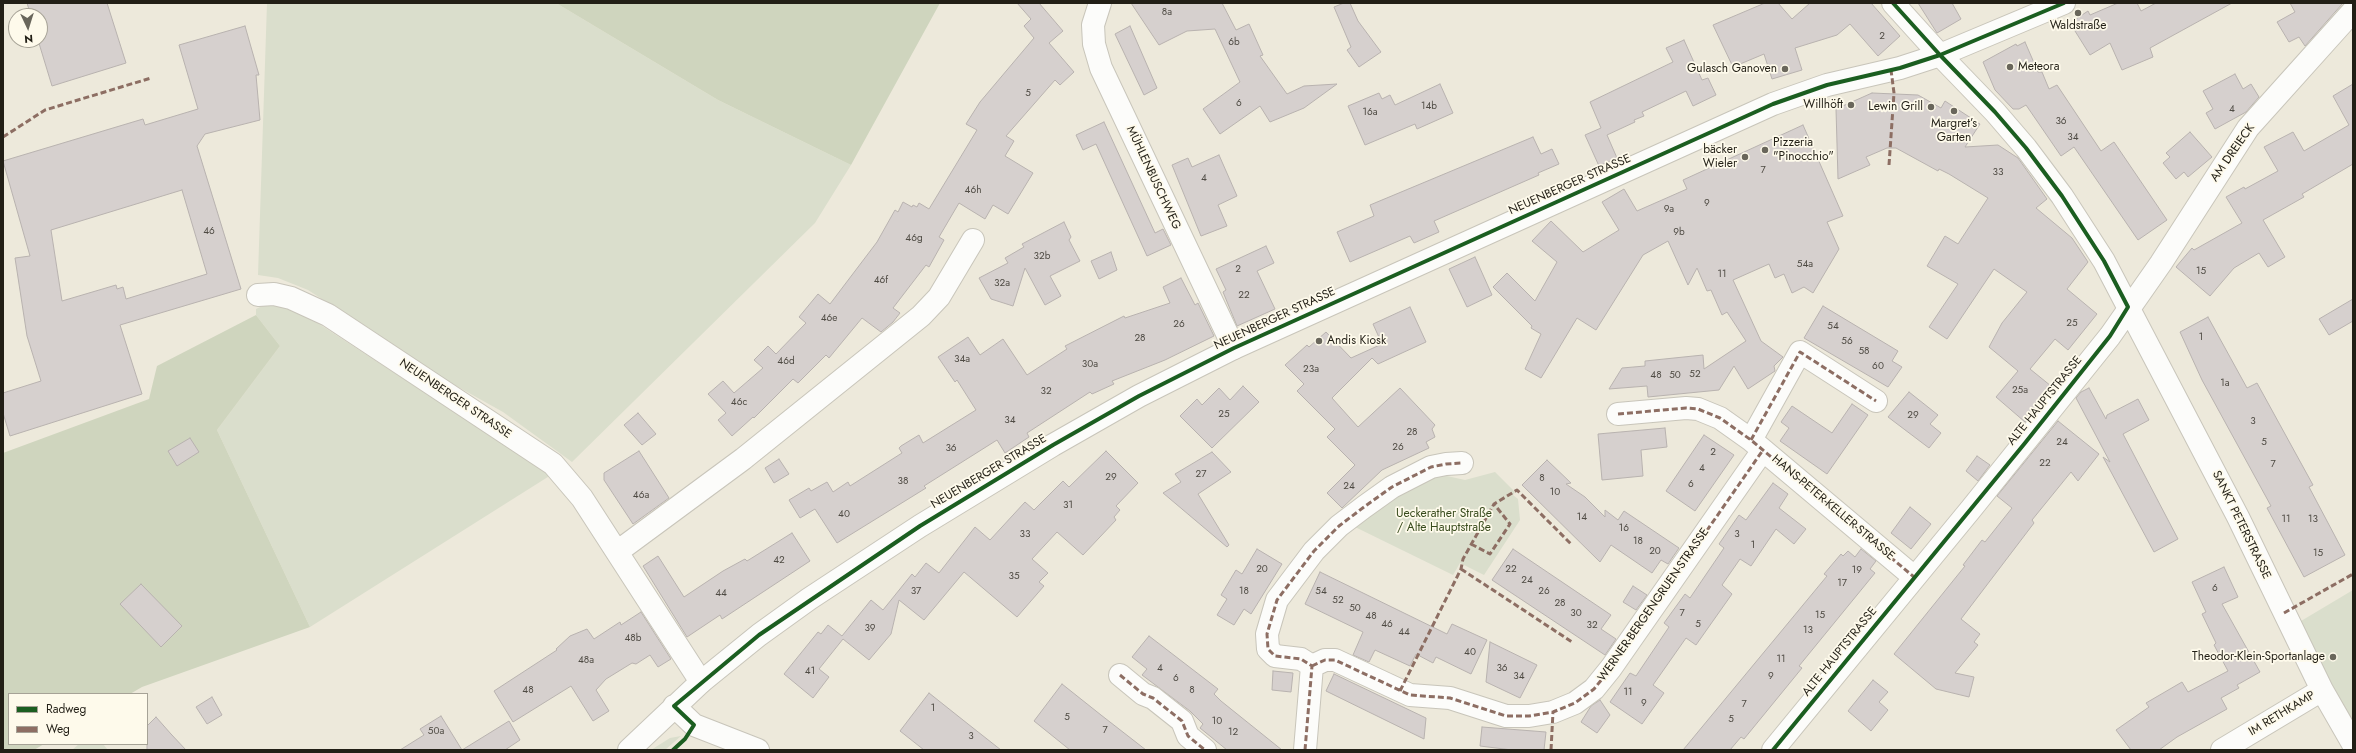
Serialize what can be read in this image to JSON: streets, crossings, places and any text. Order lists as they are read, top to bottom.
{
  "streets": {
    "street": [
      "AM DREIECK",
      "MÜHLENBUSCHWEG",
      "NEUENBERGER STRASSE",
      "ALTE HAUPTSTRASSE",
      "HANS-PETER-KELLER-STRASSE",
      "SANKT PETERSTRASSE",
      "WERNER-BERGENGRUEN-STRASSE",
      "IM RETHKAMP"
    ]
  },
  "crossings": [
    ["AM DREIECK", "ALTE HAUPTSTRASSE"],
    ["AM DREIECK", "SANKT PETERSTRASSE"],
    ["MÜHLENBUSCHWEG", "NEUENBERGER STRASSE"],
    ["ALTE HAUPTSTRASSE", "HANS-PETER-KELLER-STRASSE"],
    ["ALTE HAUPTSTRASSE", "SANKT PETERSTRASSE"],
    ["HANS-PETER-KELLER-STRASSE", "WERNER-BERGENGRUEN-STRASSE"],
    ["SANKT PETERSTRASSE", "IM RETHKAMP"]
  ],
  "parks": ["Ueckerather Straße / Alte Hauptstraße"],
  "places": [
    "Waldstraße",
    "Meteora",
    "Gulasch Ganoven",
    "Willhöft",
    "Lewin Grill",
    "Margret’s Garten",
    "Pizzeria \"Pinocchio\"",
    "bäcker Wieler",
    "Andis Kiosk",
    "Theodor-Klein-Sportanlage"
  ],
  "house_numbers": [
    "8a",
    "2",
    "6b",
    "5",
    "6",
    "14b",
    "4",
    "16a",
    "36",
    "34",
    "7",
    "33",
    "4",
    "46h",
    "9",
    "9a",
    "46",
    "9b",
    "46g",
    "32b",
    "54a",
    "2",
    "15",
    "11",
    "46f",
    "32a",
    "22",
    "46e",
    "25",
    "26",
    "54",
    "1",
    "28",
    "56",
    "58",
    "34a",
    "46d",
    "30a",
    "60",
    "23a",
    "52",
    "48",
    "50",
    "1a",
    "25a",
    "32",
    "46c",
    "25",
    "29",
    "34",
    "3",
    "28",
    "24",
    "5",
    "26",
    "36",
    "2",
    "22",
    "7",
    "4",
    "27",
    "29",
    "8",
    "38",
    "6",
    "24",
    "10",
    "46a",
    "31",
    "40",
    "14",
    "11",
    "13",
    "16",
    "33",
    "3",
    "18",
    "1",
    "20",
    "15",
    "42",
    "20",
    "22",
    "19",
    "35",
    "24",
    "17",
    "6",
    "37",
    "18",
    "54",
    "26",
    "44",
    "52",
    "28",
    "50",
    "30",
    "7",
    "15",
    "48",
    "46",
    "5",
    "32",
    "39",
    "13",
    "44",
    "48b",
    "40",
    "11",
    "48a",
    "4",
    "36",
    "41",
    "34",
    "9",
    "6",
    "48",
    "8",
    "11",
    "9",
    "7",
    "1",
    "5",
    "5",
    "10",
    "7",
    "50a",
    "12",
    "3"
  ],
  "legend": ["Radweg", "Weg"],
  "north": "bottom"
}
